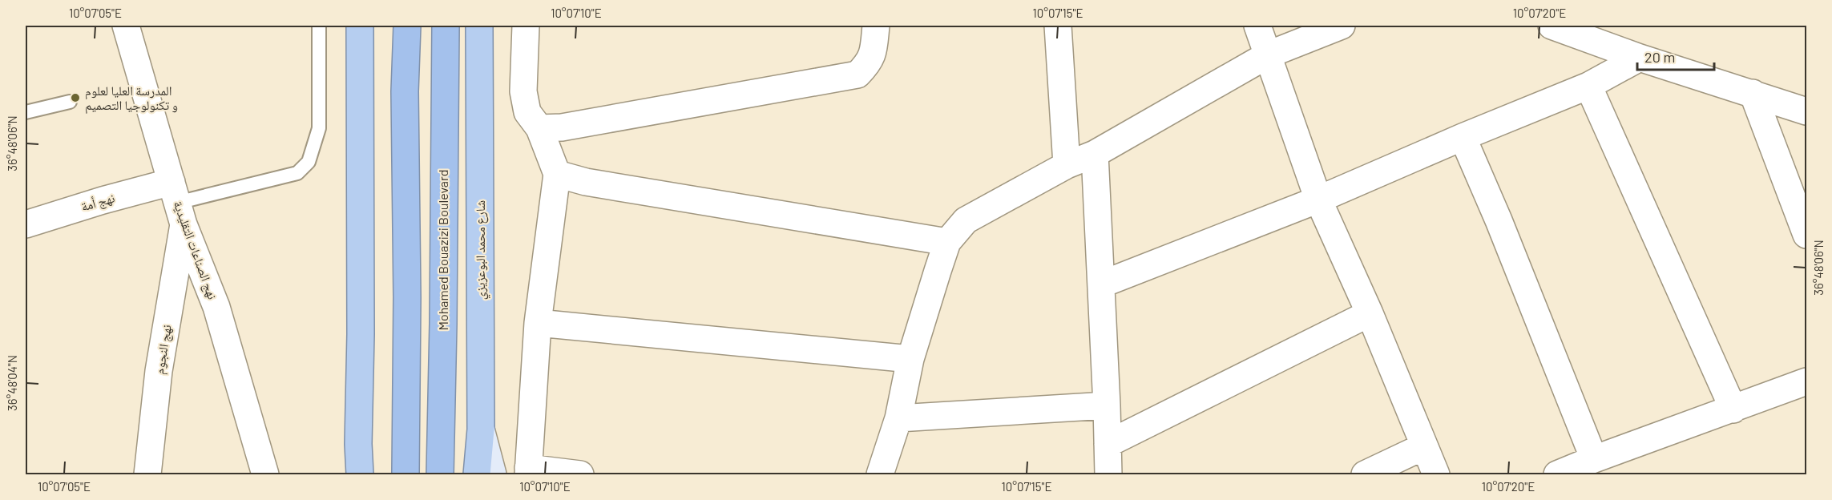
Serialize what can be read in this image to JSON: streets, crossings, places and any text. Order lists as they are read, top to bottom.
{
  "streets": {
    "highway": ["Mohamed Bouazizi Boulevard", "شارع محمد البوعزيزي"],
    "street": ["نهج أمة", "نهج الصناعات التقليدية", "نهج النجوم"]
  },
  "crossings": [
    ["نهج أمة", "نهج الصناعات التقليدية"],
    ["نهج أمة", "نهج النجوم"],
    ["نهج الصناعات التقليدية", "نهج النجوم"]
  ],
  "places": ["المدرسة العليا لعلوم و تكنولوجيا التصميم"],
  "scale_bar": "20 m",
  "coordinates": [
    "10°07'05\"E",
    "10°07'10\"E",
    "10°07'15\"E",
    "10°07'20\"E",
    "36°48'06\"N",
    "36°48'04\"N"
  ]
}
